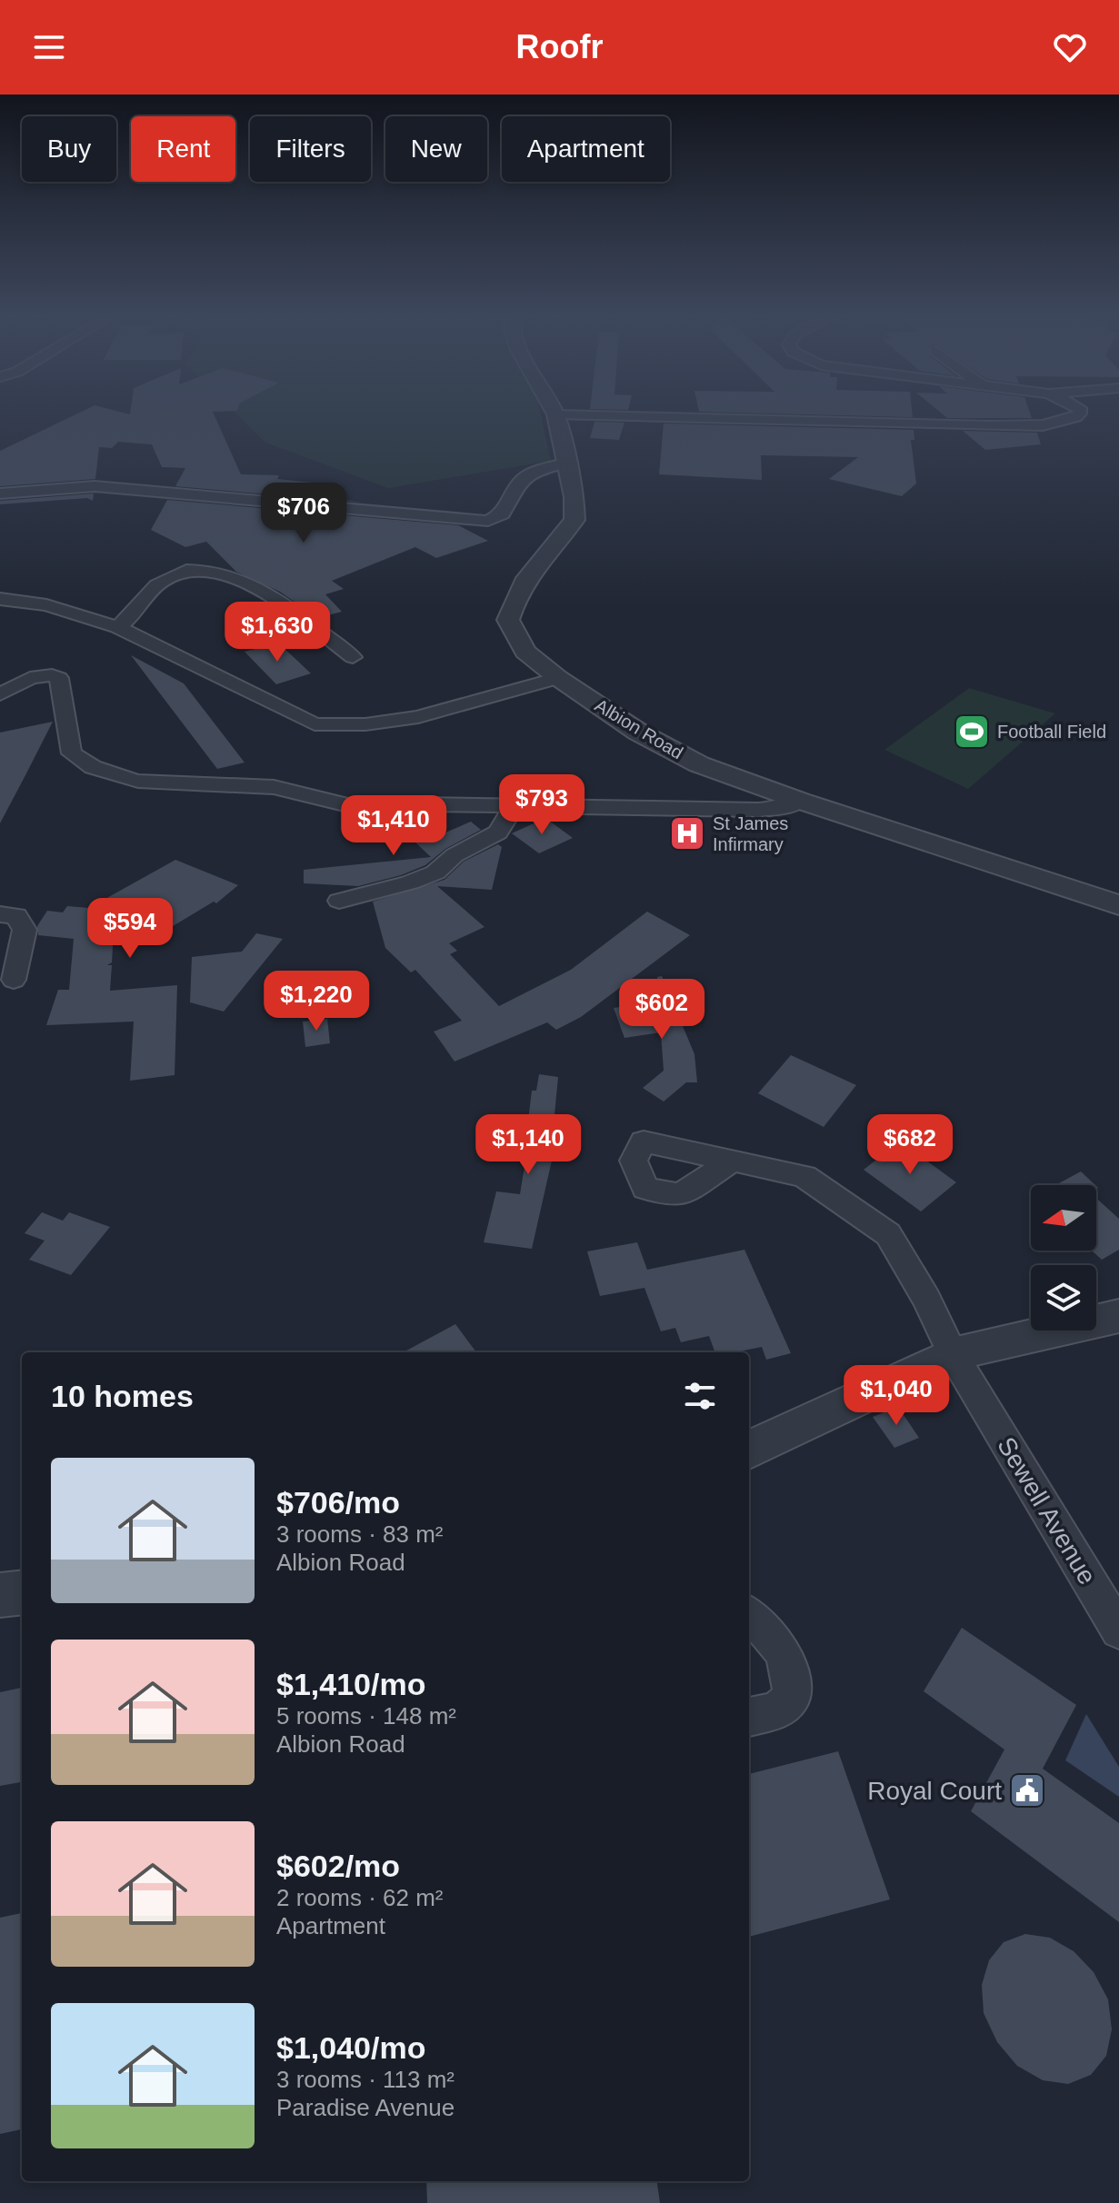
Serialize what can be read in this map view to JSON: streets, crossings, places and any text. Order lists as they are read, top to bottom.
{
  "streets": {
    "street": ["Albion Road", "Sewell Avenue"]
  },
  "places": {
    "sports": ["Football Field"],
    "hospital": ["St James Infirmary"],
    "public building": ["Royal Court"]
  },
  "north": "left",
  "page": {
    "header": "Roofr",
    "chip": [
      "Buy",
      "Rent",
      "Filters",
      "New",
      "Apartment"
    ],
    "price": [
      "$706",
      "$1,630",
      "$793",
      "$1,410",
      "$594",
      "$1,220",
      "$602",
      "$1,140",
      "$682",
      "$1,040"
    ],
    "heading": "10 homes",
    "list": [
      {
        "name": "$706/mo",
        "note": "3 rooms · 83 m² · Albion Road"
      },
      {
        "name": "$1,410/mo",
        "note": "5 rooms · 148 m² · Albion Road"
      },
      {
        "name": "$602/mo",
        "note": "2 rooms · 62 m² · Apartment"
      },
      {
        "name": "$1,040/mo",
        "note": "3 rooms · 113 m² · Paradise Avenue"
      }
    ]
  }
}
